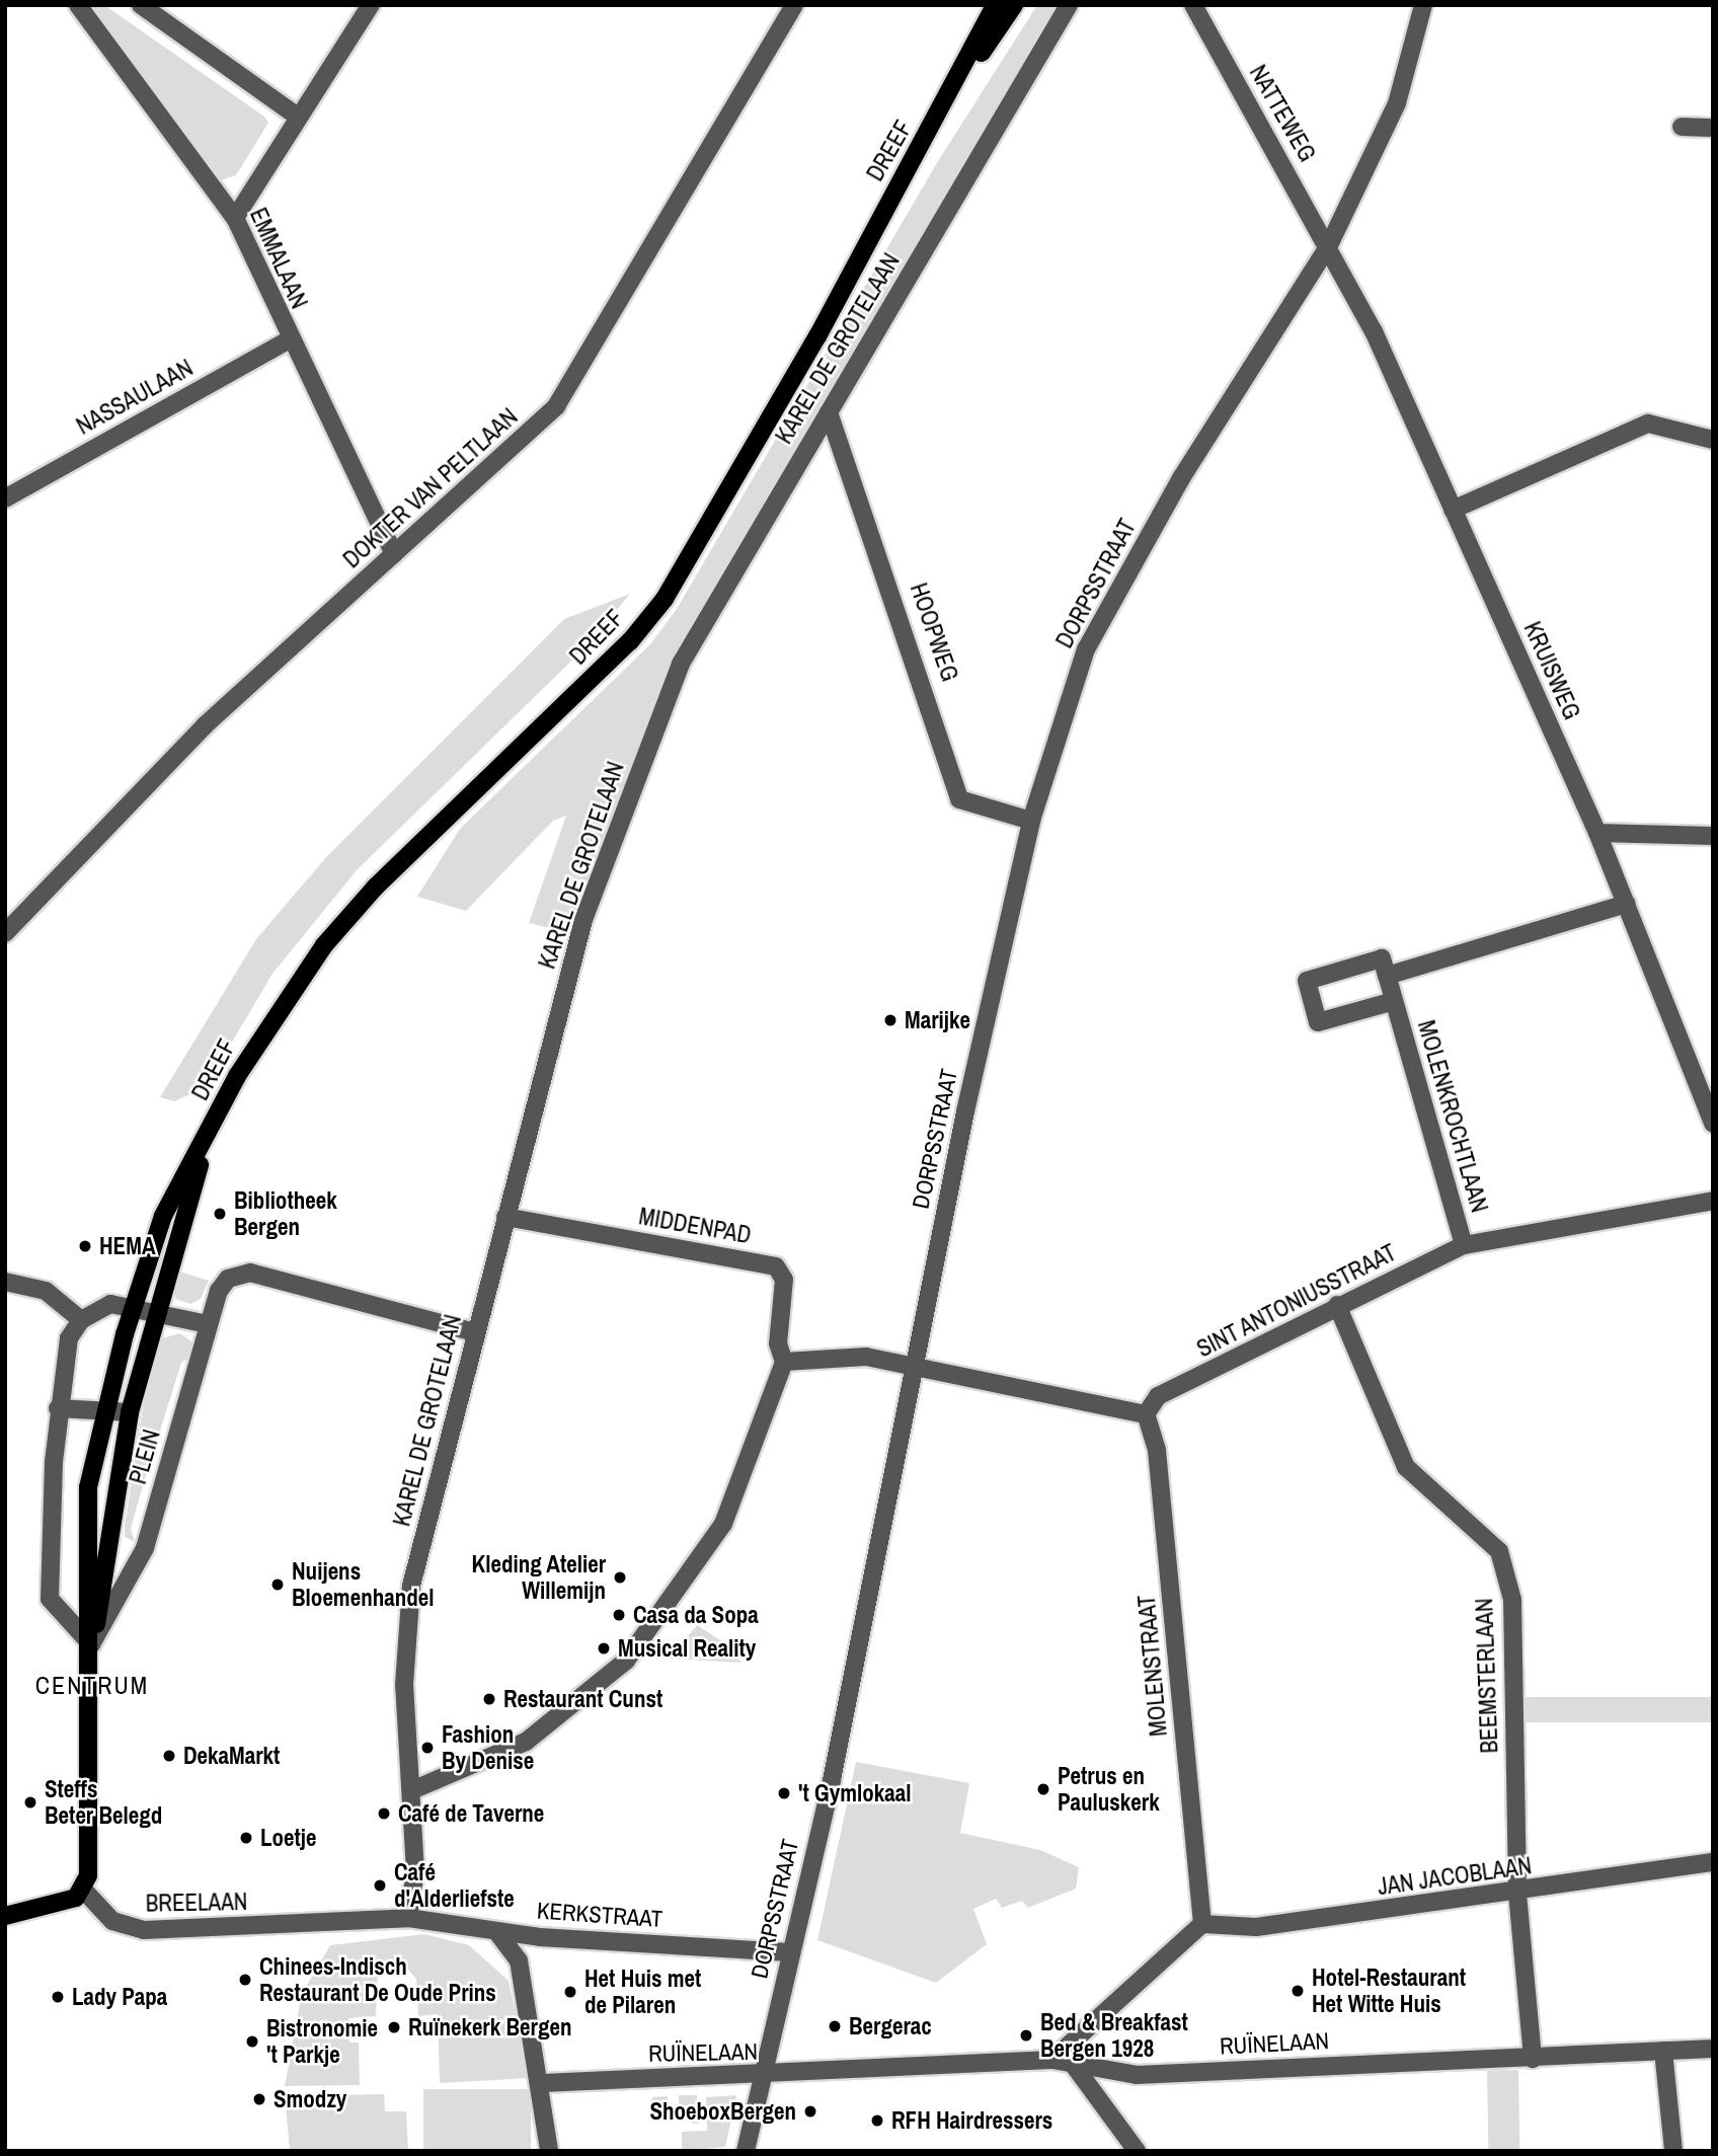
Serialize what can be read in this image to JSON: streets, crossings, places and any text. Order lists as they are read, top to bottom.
{
  "streets": {
    "main road": ["DREEF", "PLEIN"],
    "street": [
      "NATTEWEG",
      "EMMALAAN",
      "KAREL DE GROTELAAN",
      "NASSAULAAN",
      "DOKTER VAN PELTLAAN",
      "DORPSSTRAAT",
      "HOOPWEG",
      "KRUISWEG",
      "MOLENKROCHTLAAN",
      "MIDDENPAD",
      "SINT ANTONIUSSTRAAT",
      "MOLENSTRAAT",
      "BEEMSTERLAAN",
      "JAN JACOBLAAN",
      "BREELAAN",
      "KERKSTRAAT",
      "RUÏNELAAN"
    ]
  },
  "crossings": [
    ["NATTEWEG", "DORPSSTRAAT"],
    ["NATTEWEG", "KRUISWEG"],
    ["DREEF", "PLEIN"],
    ["EMMALAAN", "NASSAULAAN"],
    ["EMMALAAN", "DOKTER VAN PELTLAAN"],
    ["KAREL DE GROTELAAN", "HOOPWEG"],
    ["KAREL DE GROTELAAN", "MIDDENPAD"],
    ["KAREL DE GROTELAAN", "BREELAAN"],
    ["KAREL DE GROTELAAN", "KERKSTRAAT"],
    ["DORPSSTRAAT", "HOOPWEG"],
    ["DORPSSTRAAT", "KRUISWEG"],
    ["DORPSSTRAAT", "KERKSTRAAT"],
    ["DORPSSTRAAT", "RUÏNELAAN"],
    ["MOLENKROCHTLAAN", "SINT ANTONIUSSTRAAT"],
    ["SINT ANTONIUSSTRAAT", "MOLENSTRAAT"],
    ["SINT ANTONIUSSTRAAT", "BEEMSTERLAAN"],
    ["PLEIN", "BREELAAN"],
    ["MOLENSTRAAT", "JAN JACOBLAAN"],
    ["BEEMSTERLAAN", "JAN JACOBLAAN"],
    ["BEEMSTERLAAN", "RUÏNELAAN"],
    ["BREELAAN", "KERKSTRAAT"]
  ],
  "districts": ["CENTRUM"],
  "places": [
    "Marijke",
    "Bibliotheek Bergen",
    "HEMA",
    "Kleding Atelier Willemijn",
    "Nuijens Bloemenhandel",
    "Casa da Sopa",
    "Musical Reality",
    "Restaurant Cunst",
    "Fashion By Denise",
    "DekaMarkt",
    "Petrus en Pauluskerk",
    "'t Gymlokaal",
    "Steffs Beter Belegd",
    "Café de Taverne",
    "Loetje",
    "Café d'Alderliefste",
    "Chinees-Indisch Restaurant De Oude Prins",
    "Hotel-Restaurant Het Witte Huis",
    "Het Huis met de Pilaren",
    "Lady Papa",
    "Bergerac",
    "Ruïnekerk Bergen",
    "Bed & Breakfast Bergen 1928",
    "Bistronomie 't Parkje",
    "Smodzy",
    "ShoeboxBergen",
    "RFH Hairdressers"
  ]
}
